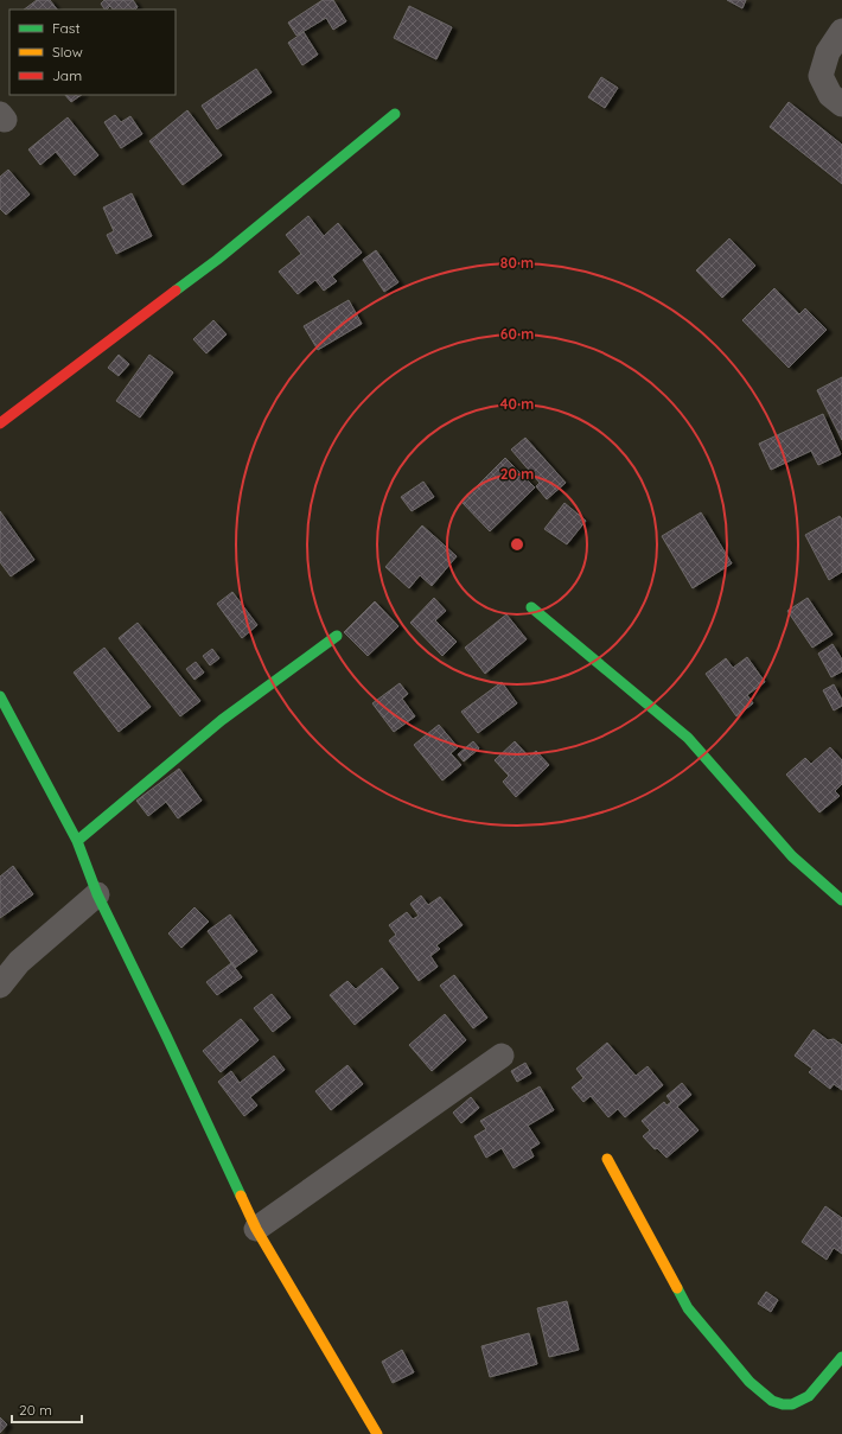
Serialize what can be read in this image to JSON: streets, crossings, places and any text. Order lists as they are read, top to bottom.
{
  "legend": ["Fast", "Slow", "Jam"],
  "scale_bar": "20 m",
  "rings": [
    "80 m",
    "60 m",
    "40 m",
    "20 m"
  ]
}
